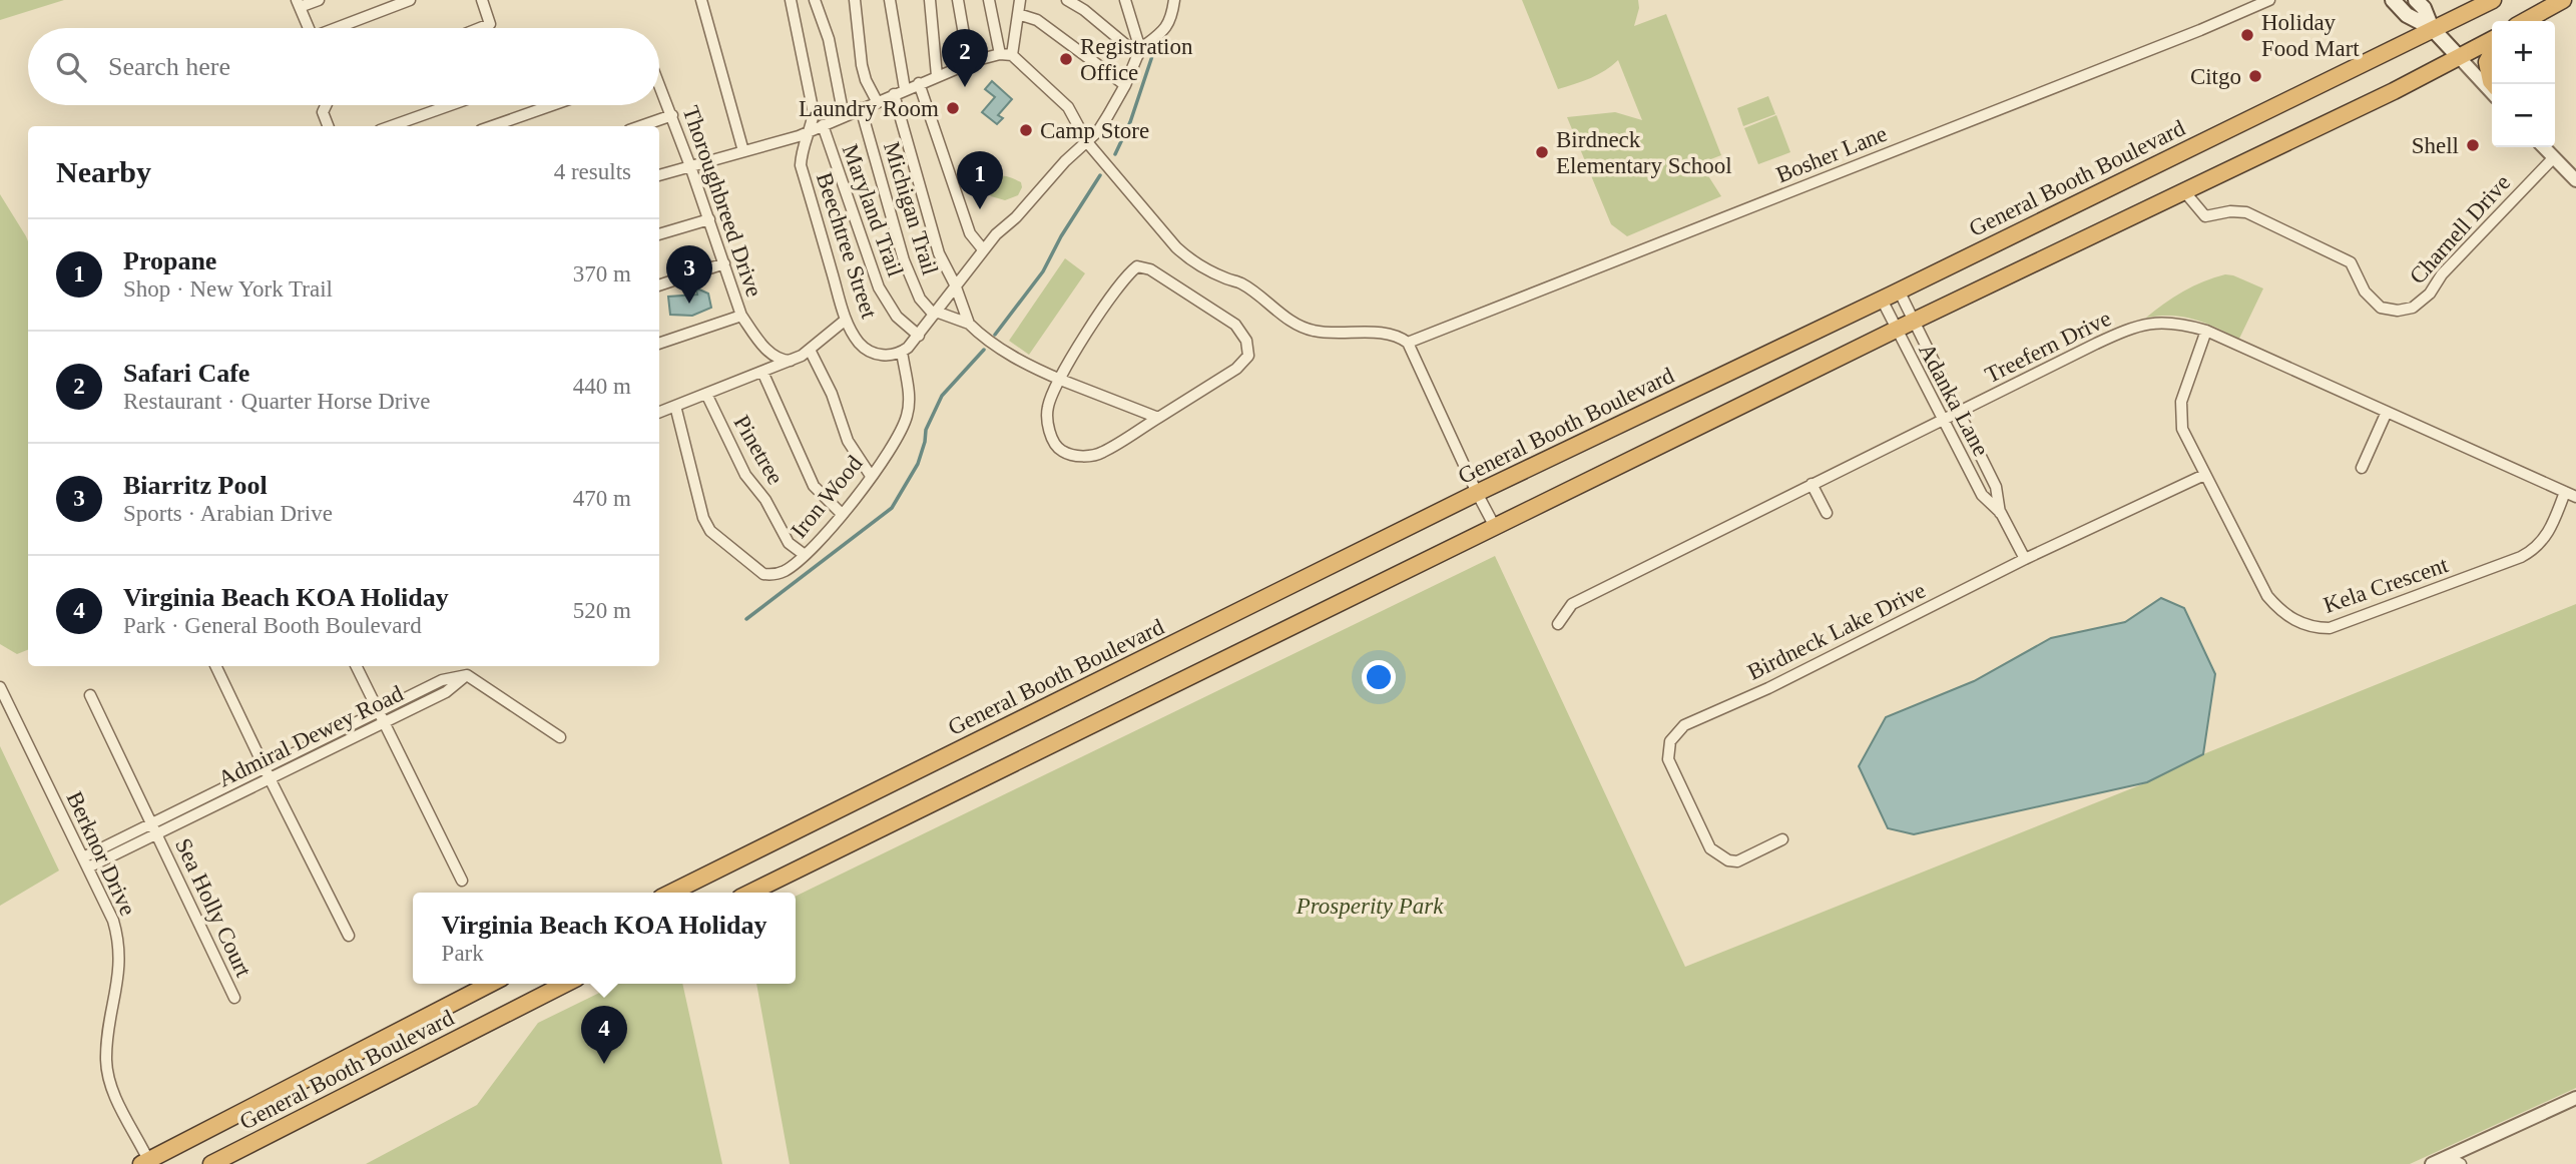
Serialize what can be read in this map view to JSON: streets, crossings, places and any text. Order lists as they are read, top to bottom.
{
  "streets": {
    "highway": ["General Booth Boulevard"],
    "street": [
      "Bosher Lane",
      "Thoroughbreed Drive",
      "Michigan Trail",
      "Maryland Trail",
      "Charnell Drive",
      "Beechtree Street",
      "Treefern Drive",
      "Adanka Lane",
      "Pinetree",
      "Iron Wood",
      "Kela Crescent",
      "Birdneck Lake Drive",
      "Admiral Dewey Road",
      "Berknor Drive",
      "Sea Holly Court"
    ]
  },
  "crossings": [
    ["General Booth Boulevard", "Adanka Lane"],
    ["General Booth Boulevard", "Berknor Drive"],
    ["Beechtree Street", "Iron Wood"],
    ["Treefern Drive", "Adanka Lane"],
    ["Treefern Drive", "Kela Crescent"],
    ["Adanka Lane", "Birdneck Lake Drive"],
    ["Pinetree", "Iron Wood"],
    ["Kela Crescent", "Birdneck Lake Drive"],
    ["Admiral Dewey Road", "Berknor Drive"],
    ["Admiral Dewey Road", "Sea Holly Court"]
  ],
  "parks": ["Prosperity Park"],
  "places": [
    "Holiday Food Mart",
    "Registration Office",
    "Citgo",
    "Laundry Room",
    "Camp Store",
    "Shell",
    "Birdneck Elementary School"
  ],
  "page": {
    "map_buttons": ["+", "−"],
    "search": "Search here",
    "pins": [
      "2",
      "1",
      "3",
      "4"
    ],
    "heading": ["Nearby", "4 results"],
    "list": [
      {
        "mark": "1",
        "name": "Propane",
        "note": "Shop · New York Trail",
        "value": "370 m"
      },
      {
        "mark": "2",
        "name": "Safari Cafe",
        "note": "Restaurant · Quarter Horse Drive",
        "value": "440 m"
      },
      {
        "mark": "3",
        "name": "Biarritz Pool",
        "note": "Sports · Arabian Drive",
        "value": "470 m"
      },
      {
        "mark": "4",
        "name": "Virginia Beach KOA Holiday",
        "note": "Park · General Booth Boulevard",
        "value": "520 m"
      }
    ],
    "popup": ["Virginia Beach KOA Holiday", "Park"]
  }
}
